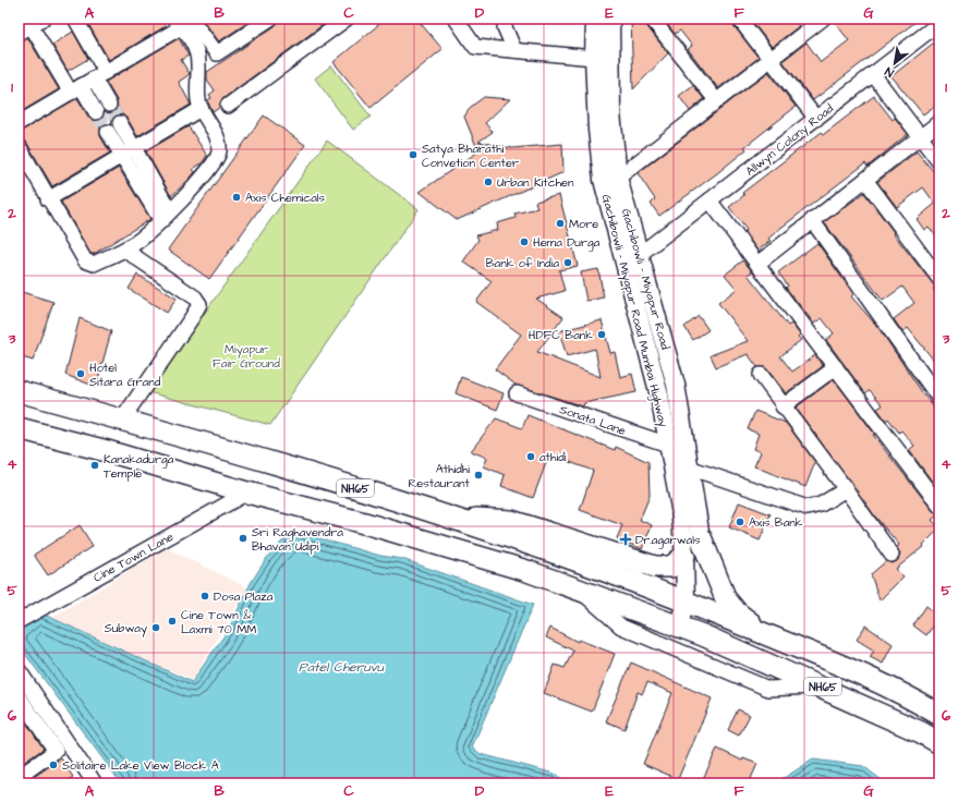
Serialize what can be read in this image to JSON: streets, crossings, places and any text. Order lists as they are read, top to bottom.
{
  "streets": {
    "highway": ["NH65"],
    "main road": ["Gachibowli - Miyapur Road", "Gachibowli - Miyapur Road Mumbai Highway"],
    "street": ["Allwyn Colony Road", "Sonata Lane", "Cine Town Lane"]
  },
  "crossings": [
    ["Allwyn Colony Road", "Gachibowli - Miyapur Road"],
    ["Gachibowli - Miyapur Road Mumbai Highway", "Sonata Lane"],
    ["Gachibowli - Miyapur Road Mumbai Highway", "NH65"],
    ["NH65", "Cine Town Lane"]
  ],
  "water": ["Patel Cheruvu"],
  "parks": ["Miyapur Fair Ground"],
  "places": {
    "other": [
      "Satya Bharathi Convetion Center",
      "Urban Kitchen",
      "Axis Chemicals",
      "More",
      "Hema Durga",
      "Bank of India",
      "HDFC Bank",
      "Hotel Sitara Grand",
      "athidi",
      "Kanakadurga Temple",
      "Athidhi Restaurant",
      "Axis Bank",
      "Sri Raghavendra Bhavan Udipi",
      "Dosa Plaza",
      "Cine Town & Laxmi 70 MM",
      "Subway",
      "Solitaire Lake View Block A"
    ],
    "health": ["Dr.agarwals"]
  },
  "north": "bottom left",
  "grid": {
    "columns": [
      "A",
      "B",
      "C",
      "D",
      "E",
      "F",
      "G"
    ],
    "rows": [
      "1",
      "2",
      "3",
      "4",
      "5",
      "6"
    ]
  }
}
